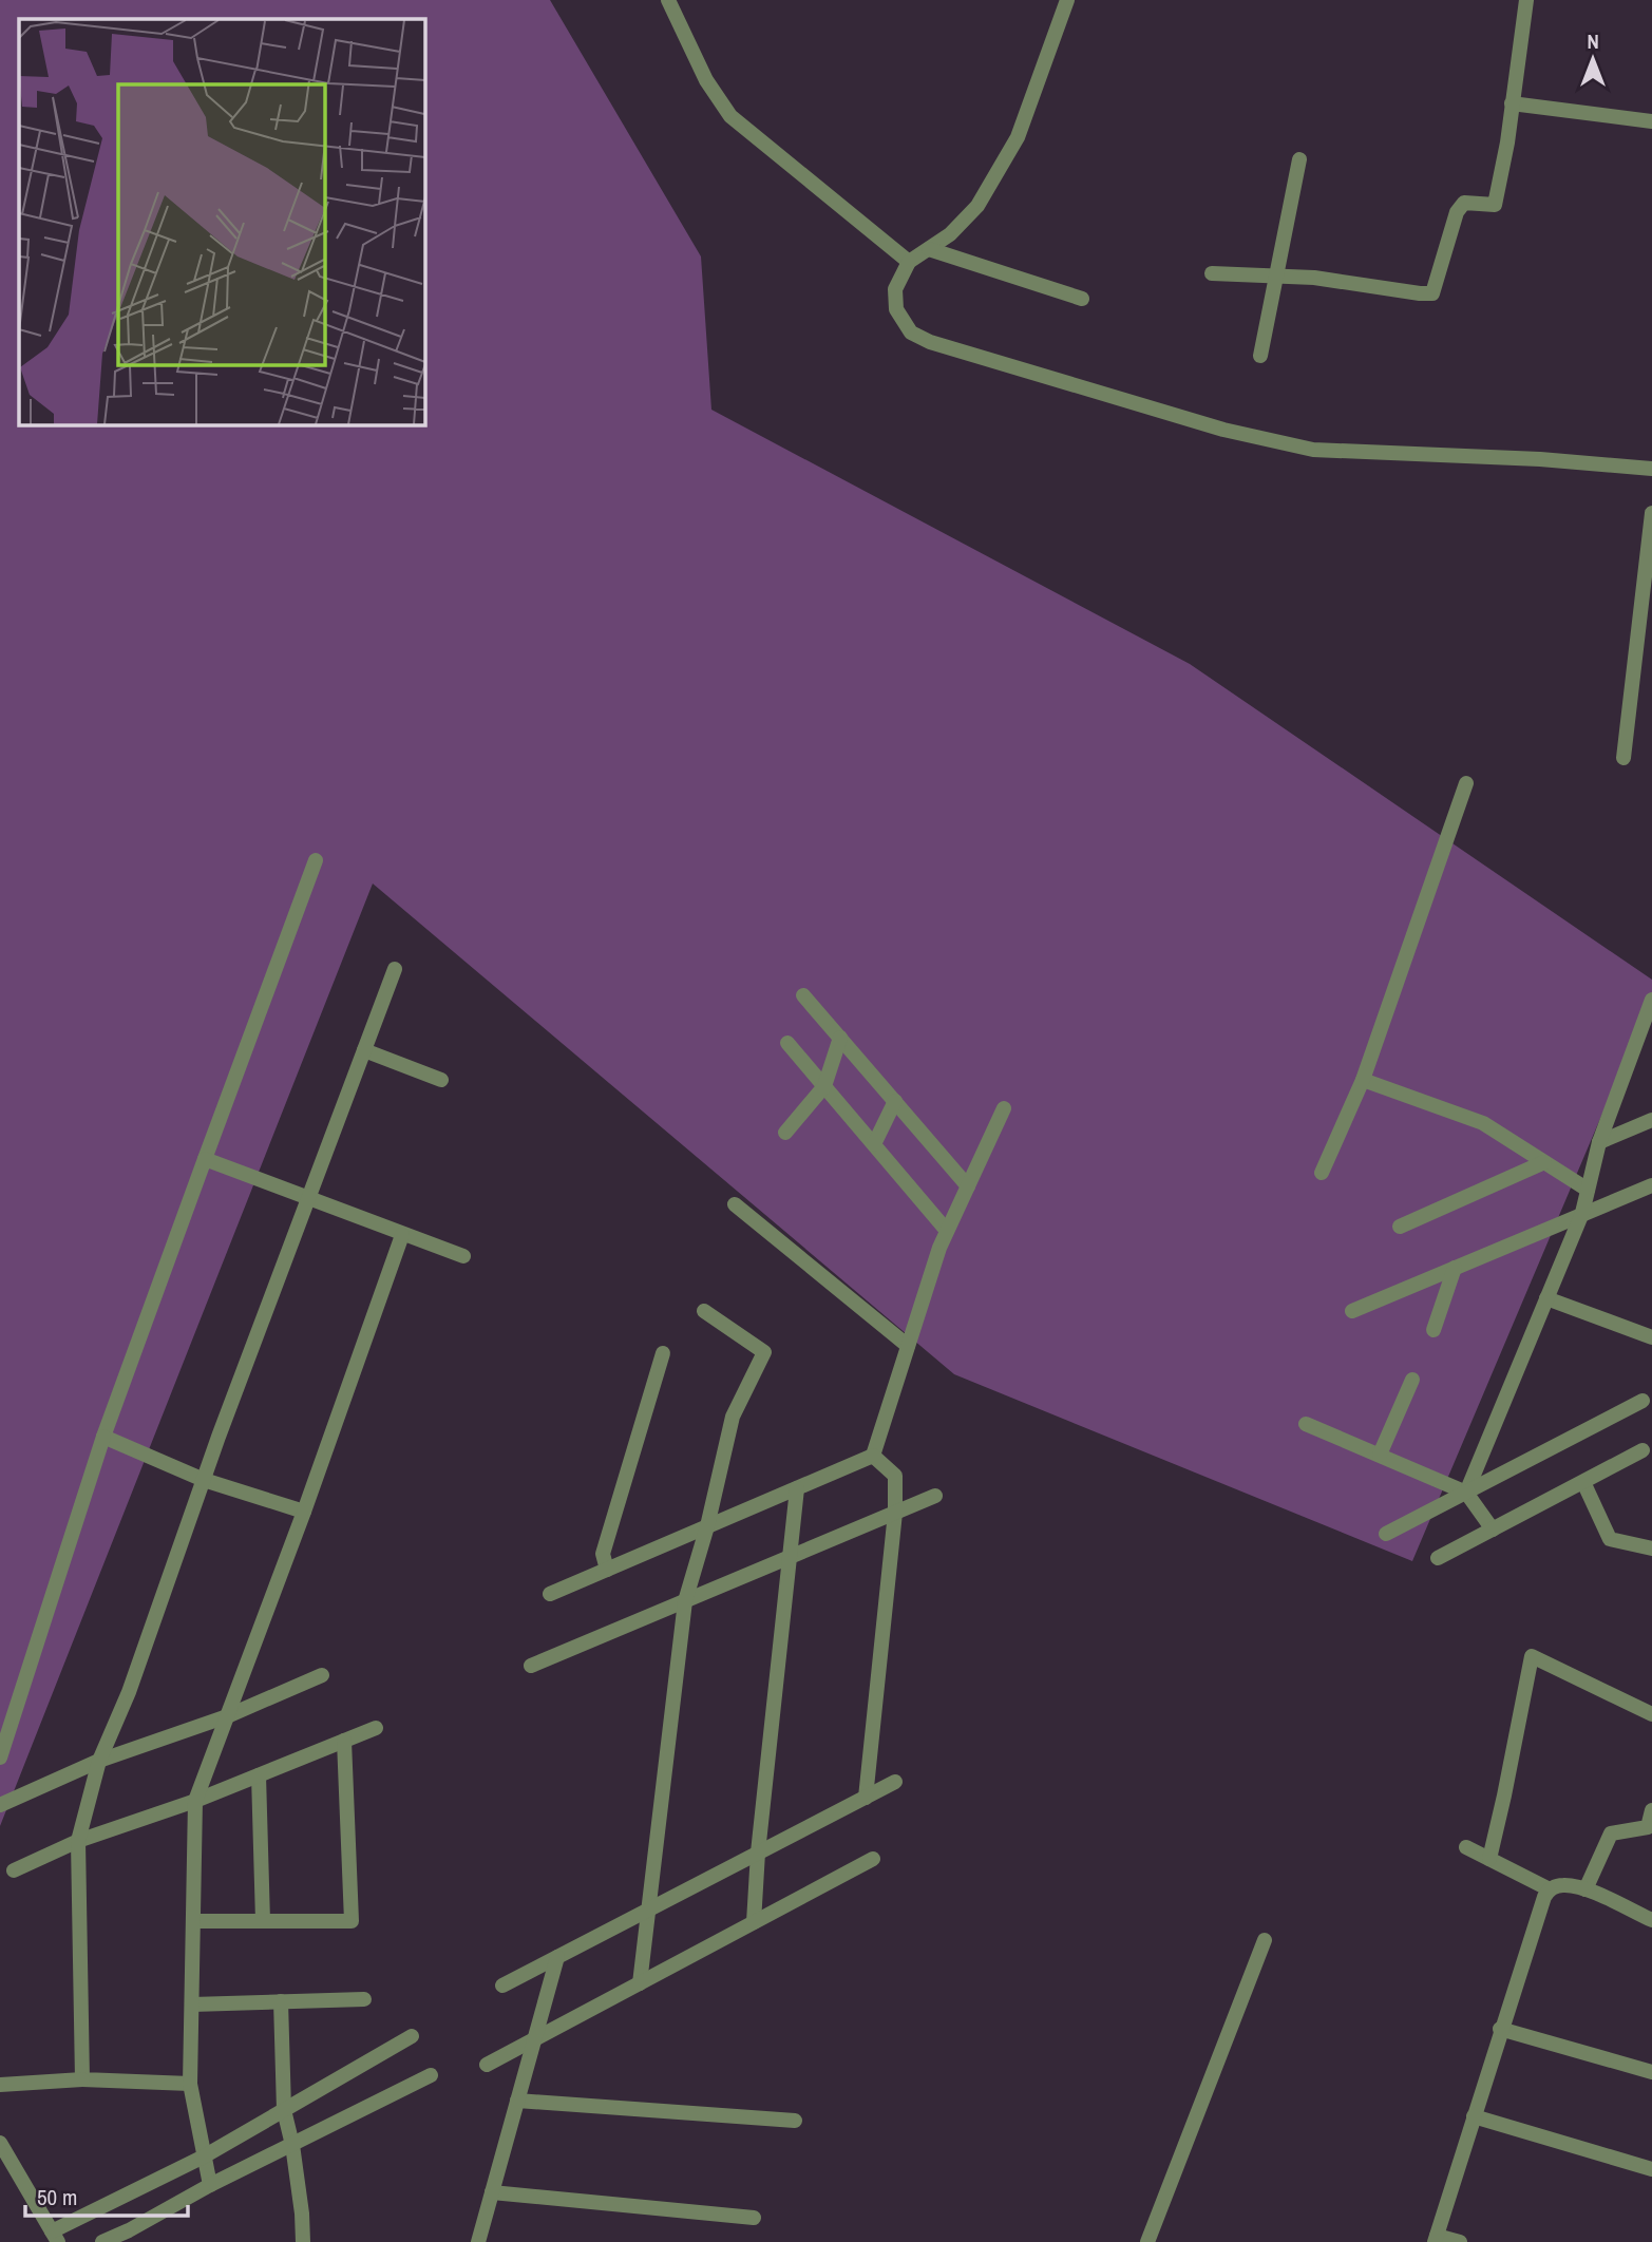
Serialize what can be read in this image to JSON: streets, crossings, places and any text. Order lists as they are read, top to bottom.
{
  "scale_bar": "50 m",
  "north": "top"
}
